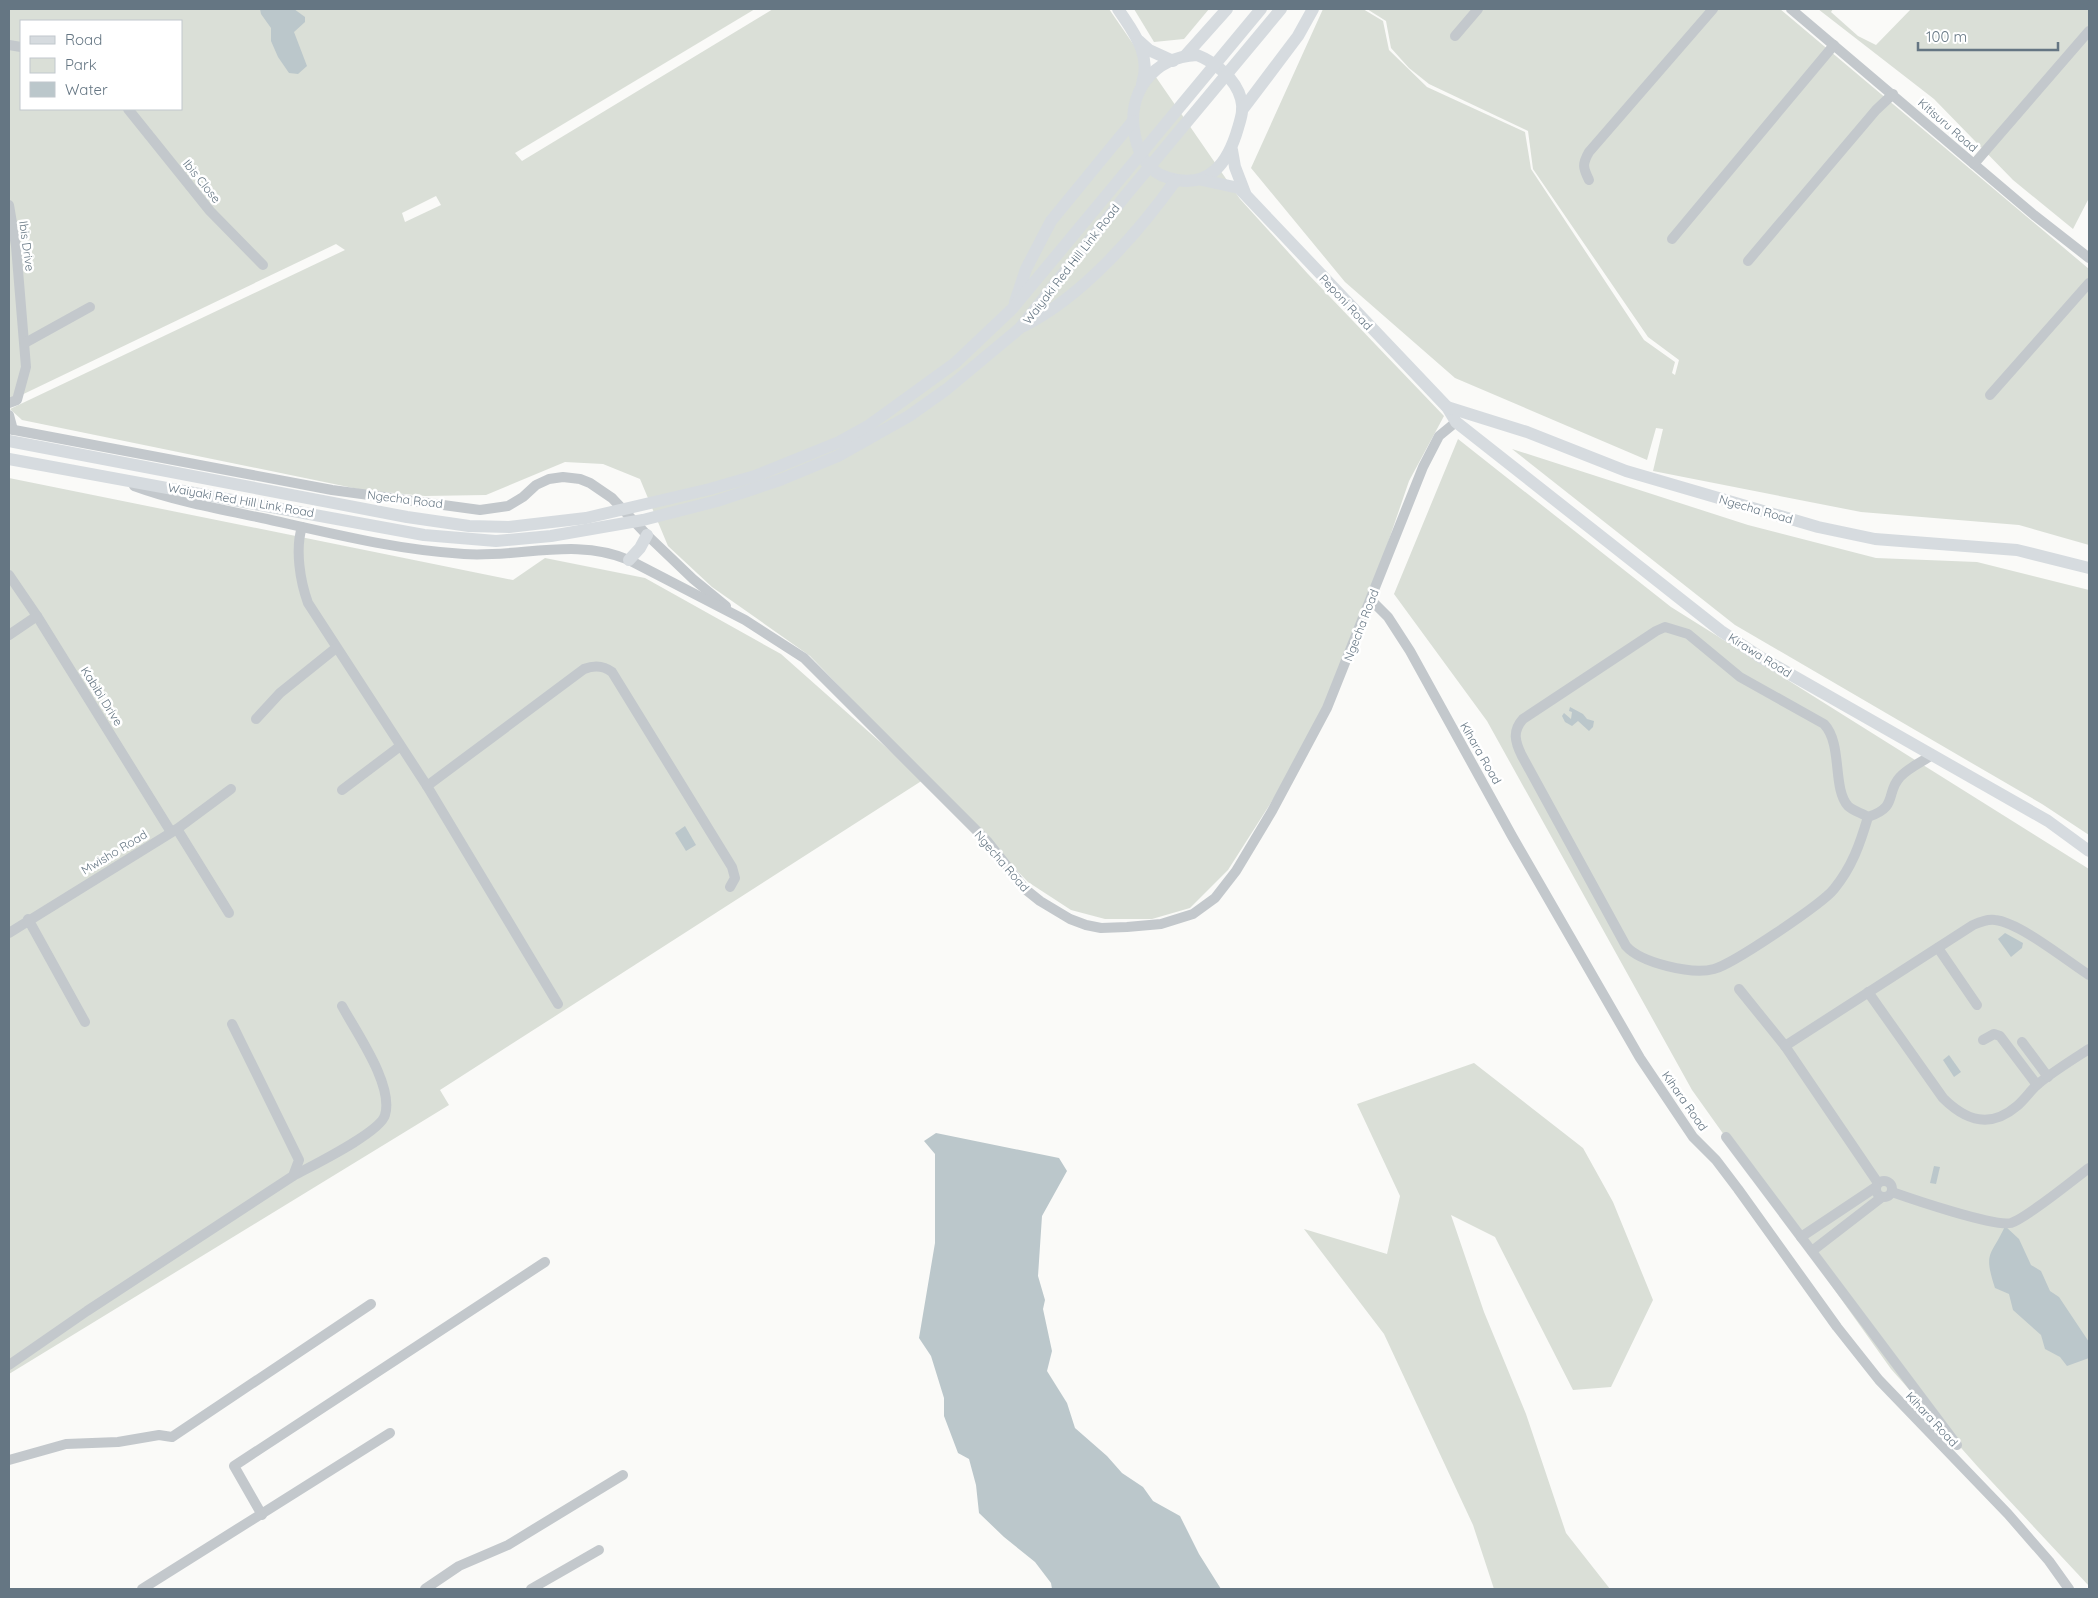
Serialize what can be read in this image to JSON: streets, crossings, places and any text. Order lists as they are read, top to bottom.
{
  "streets": {
    "main road": [
      "Waiyaki Red Hill Link Road",
      "Peponi Road",
      "Ngecha Road",
      "Kirawa Road"
    ],
    "street": [
      "Kitisuru Road",
      "Ibis Close",
      "Ibis Drive",
      "Kabibi Drive",
      "Kihara Road",
      "Mwisho Road"
    ]
  },
  "crossings": [
    ["Waiyaki Red Hill Link Road", "Ngecha Road"],
    ["Peponi Road", "Ngecha Road"],
    ["Ngecha Road", "Kirawa Road"],
    ["Ngecha Road", "Kihara Road"],
    ["Kabibi Drive", "Mwisho Road"]
  ],
  "legend": ["Road", "Park", "Water"],
  "scale_bar": "100 m"
}
